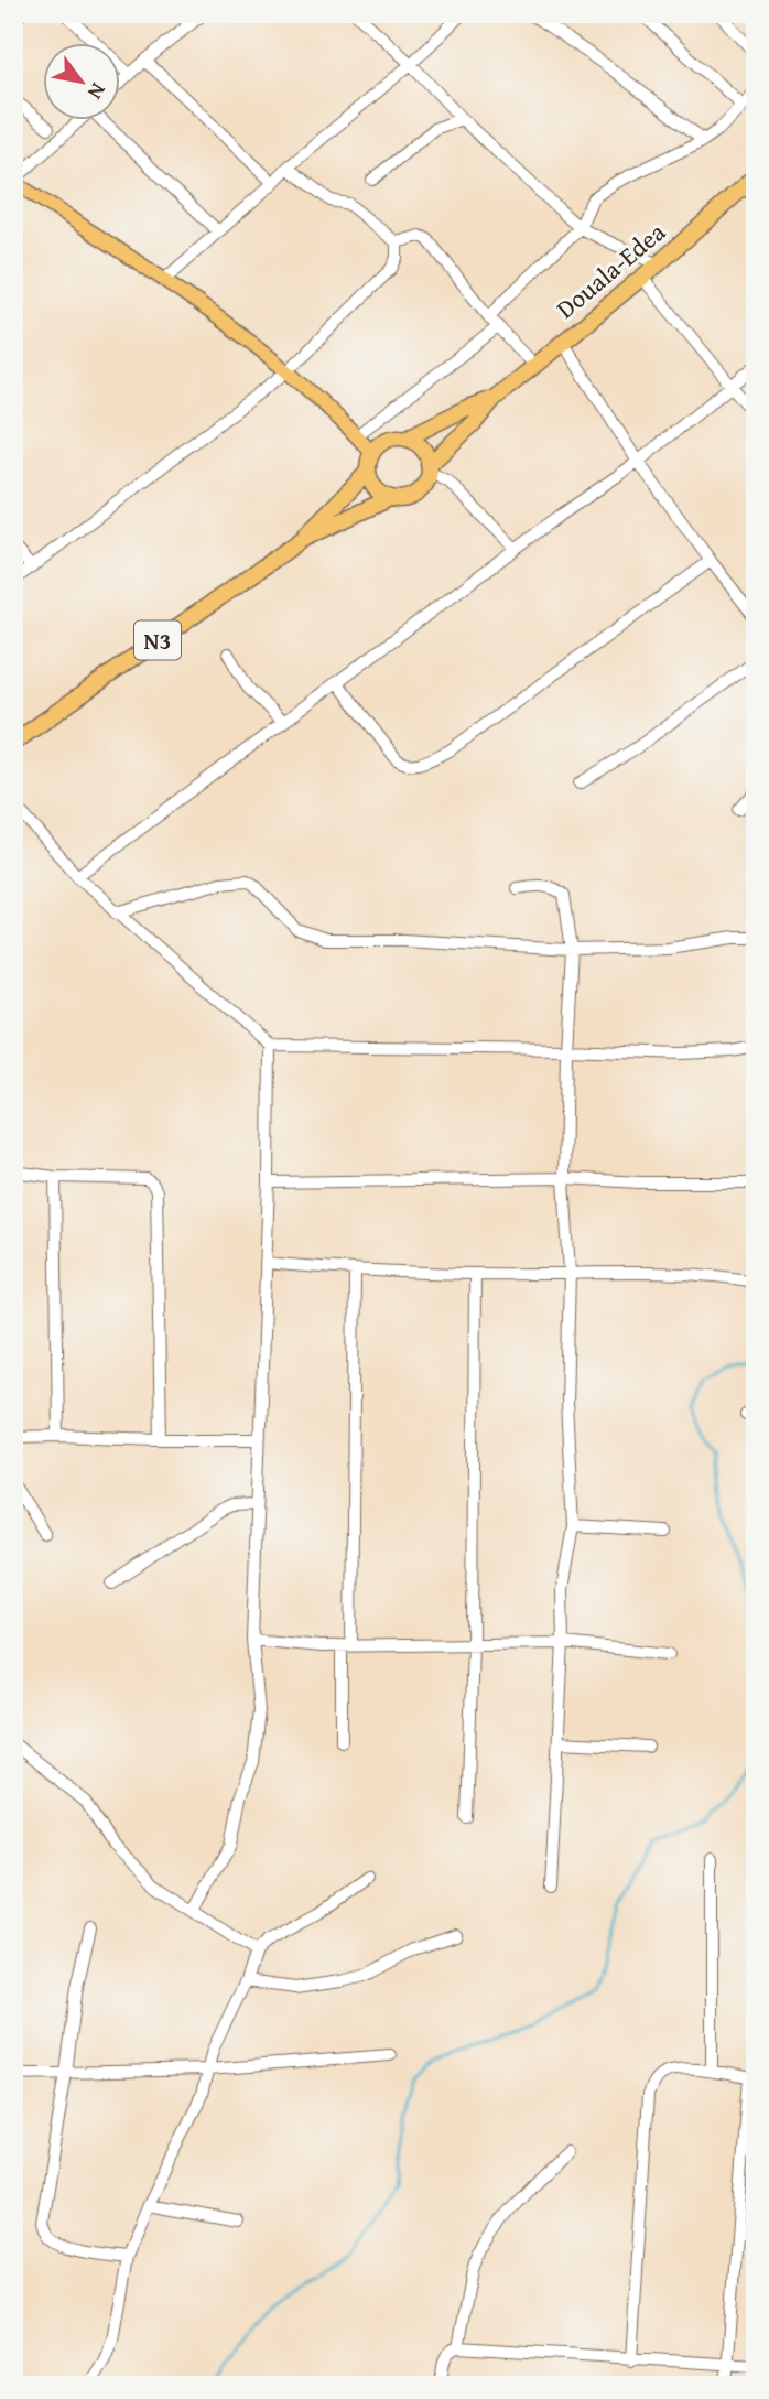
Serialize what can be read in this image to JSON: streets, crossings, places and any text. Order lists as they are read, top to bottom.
{
  "streets": {
    "highway": ["Douala-Edea", "N3"]
  },
  "crossings": [
    ["Douala-Edea", "N3"]
  ],
  "north": "bottom right"
}
